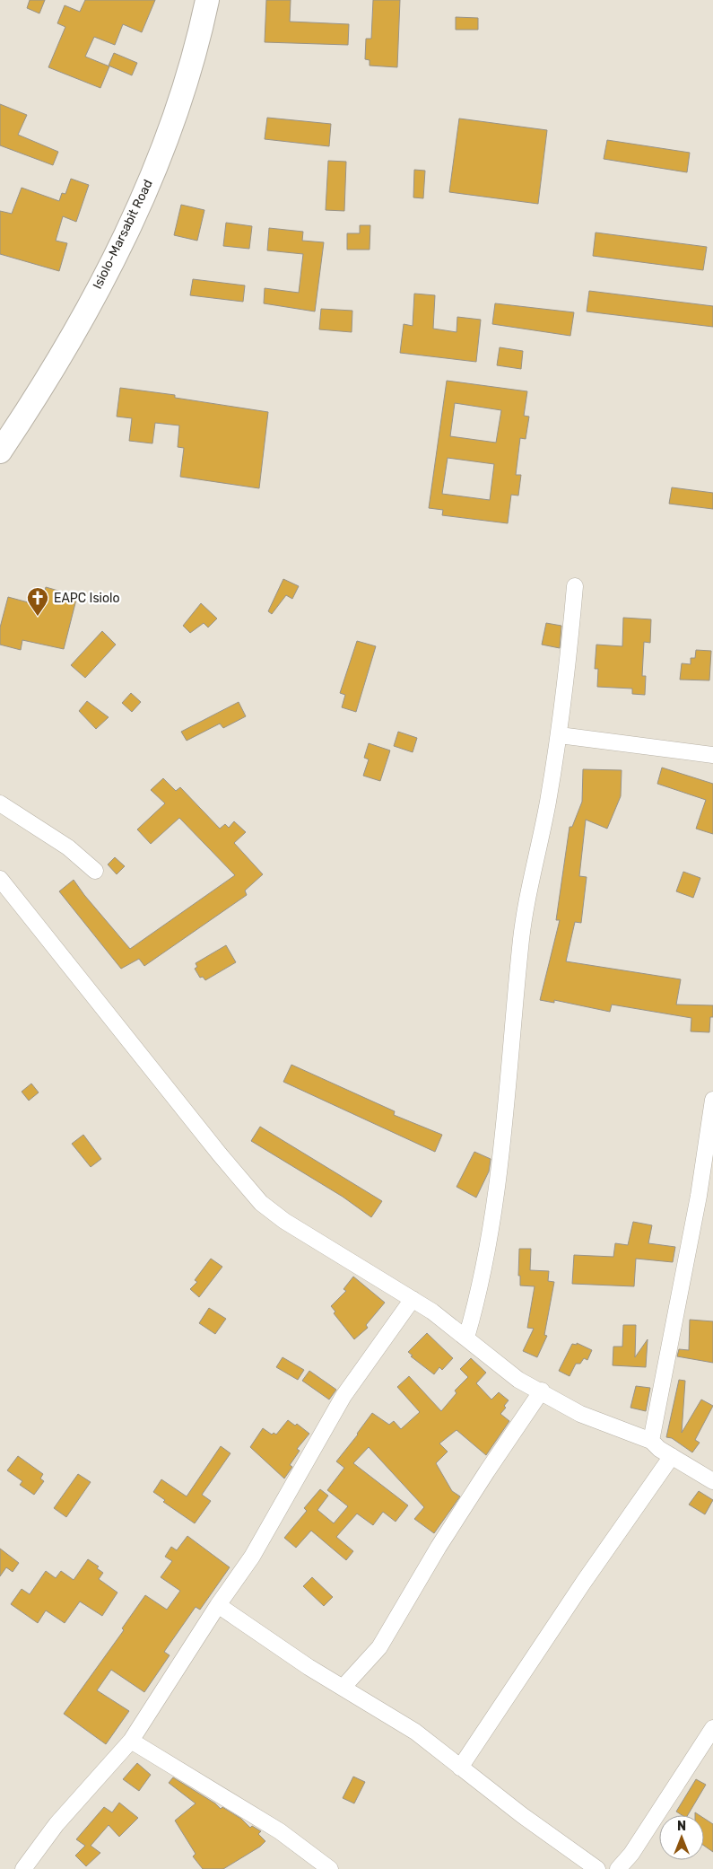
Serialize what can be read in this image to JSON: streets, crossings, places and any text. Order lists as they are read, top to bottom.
{
  "streets": {
    "highway": ["Isiolo-Marsabit Road"]
  },
  "places": {
    "church": ["EAPC Isiolo"]
  },
  "north": "top"
}
